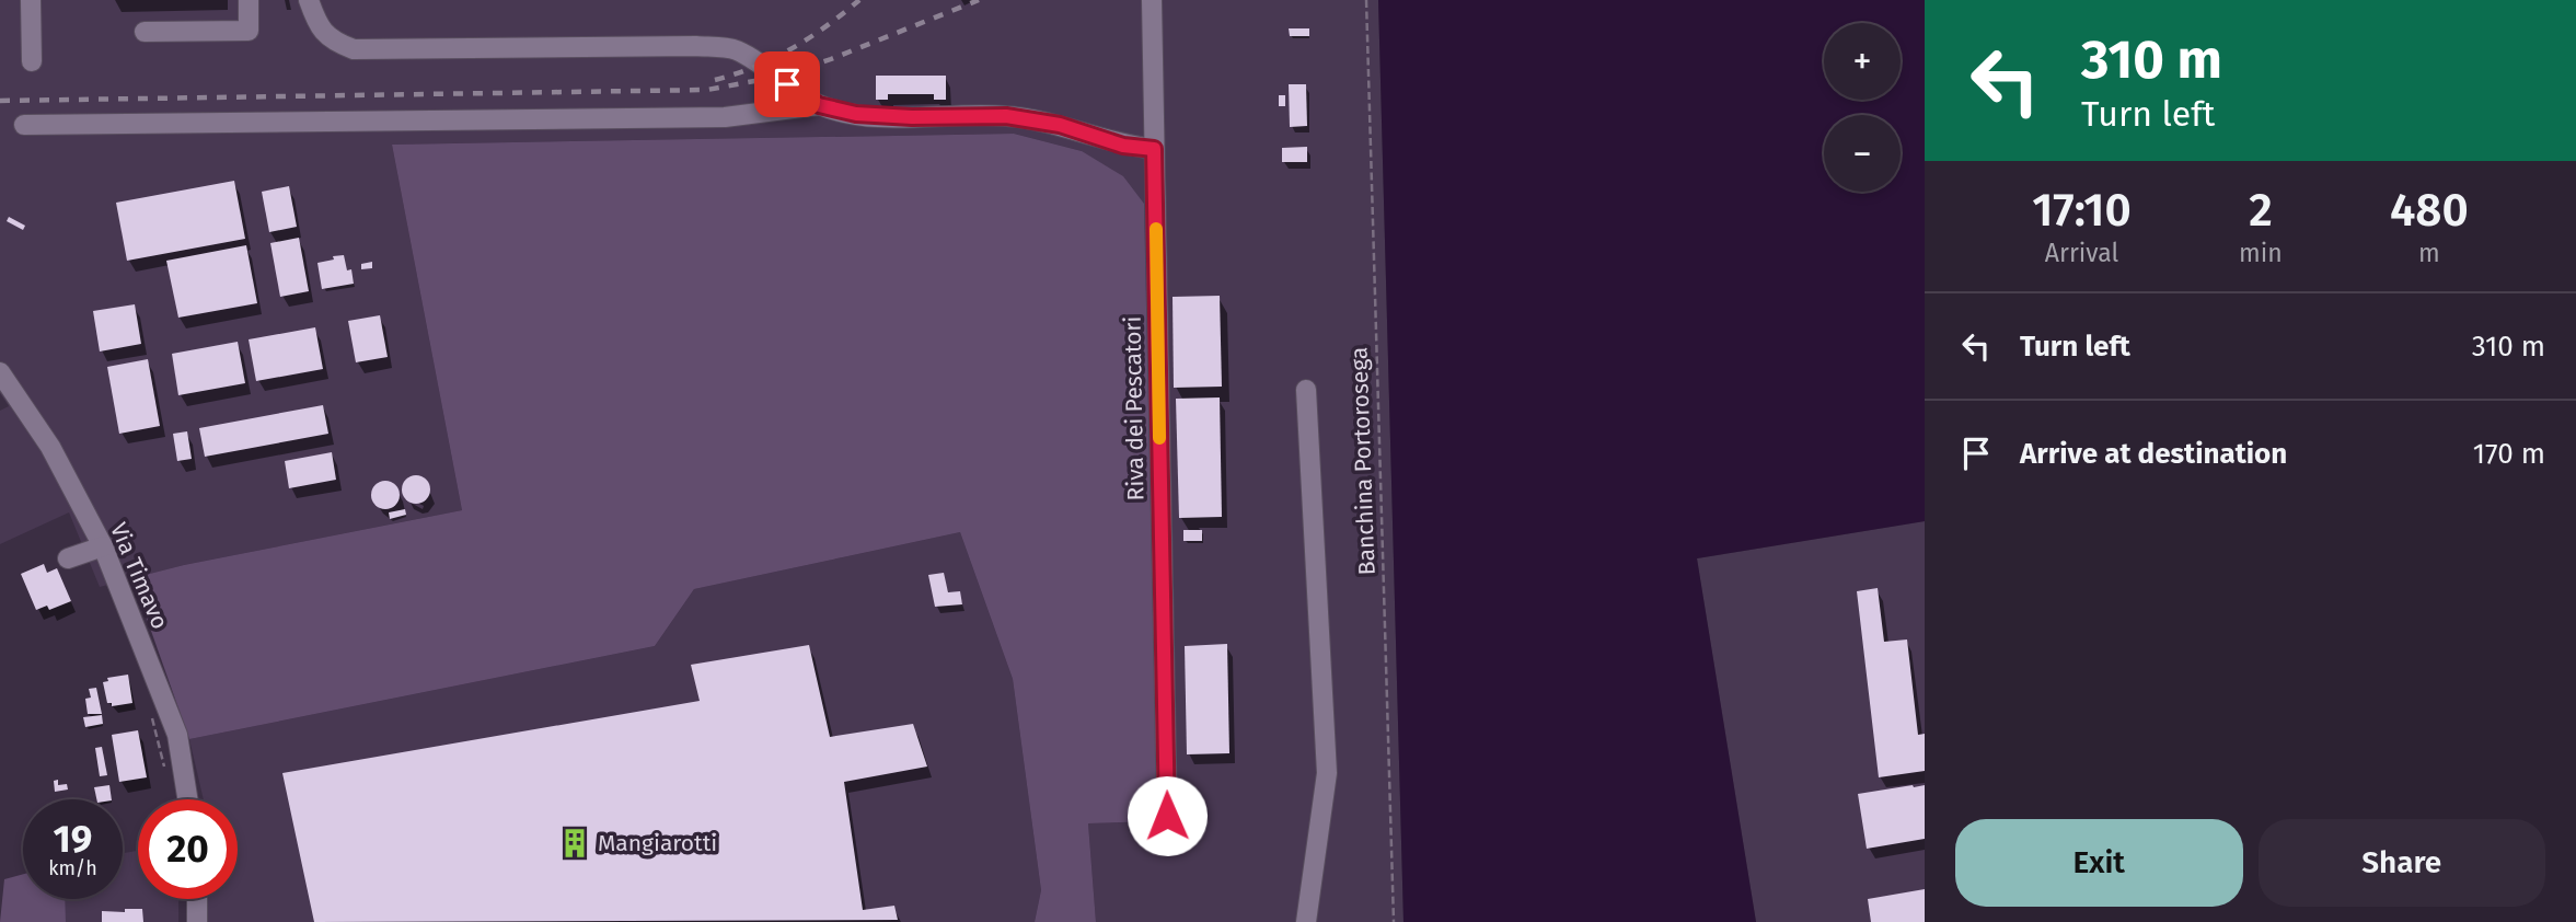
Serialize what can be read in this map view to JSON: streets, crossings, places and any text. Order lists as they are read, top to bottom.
{
  "streets": {
    "street": ["Riva dei Pescatori", "Via Timavo"],
    "path": ["Banchina Portorosega"]
  },
  "places": {
    "building": ["Mangiarotti"]
  },
  "page": {
    "turn": ["310 m", "Turn left"],
    "map_buttons": ["+", "−"],
    "eta": [
      "17:10",
      "Arrival",
      "2",
      "min",
      "480",
      "m"
    ],
    "list": [
      {
        "name": "Turn left",
        "value": "310 m"
      },
      {
        "name": "Arrive at destination",
        "value": "170 m"
      }
    ],
    "speed": "19 km/h",
    "limit": "20",
    "buttons": ["Exit", "Share"]
  }
}
